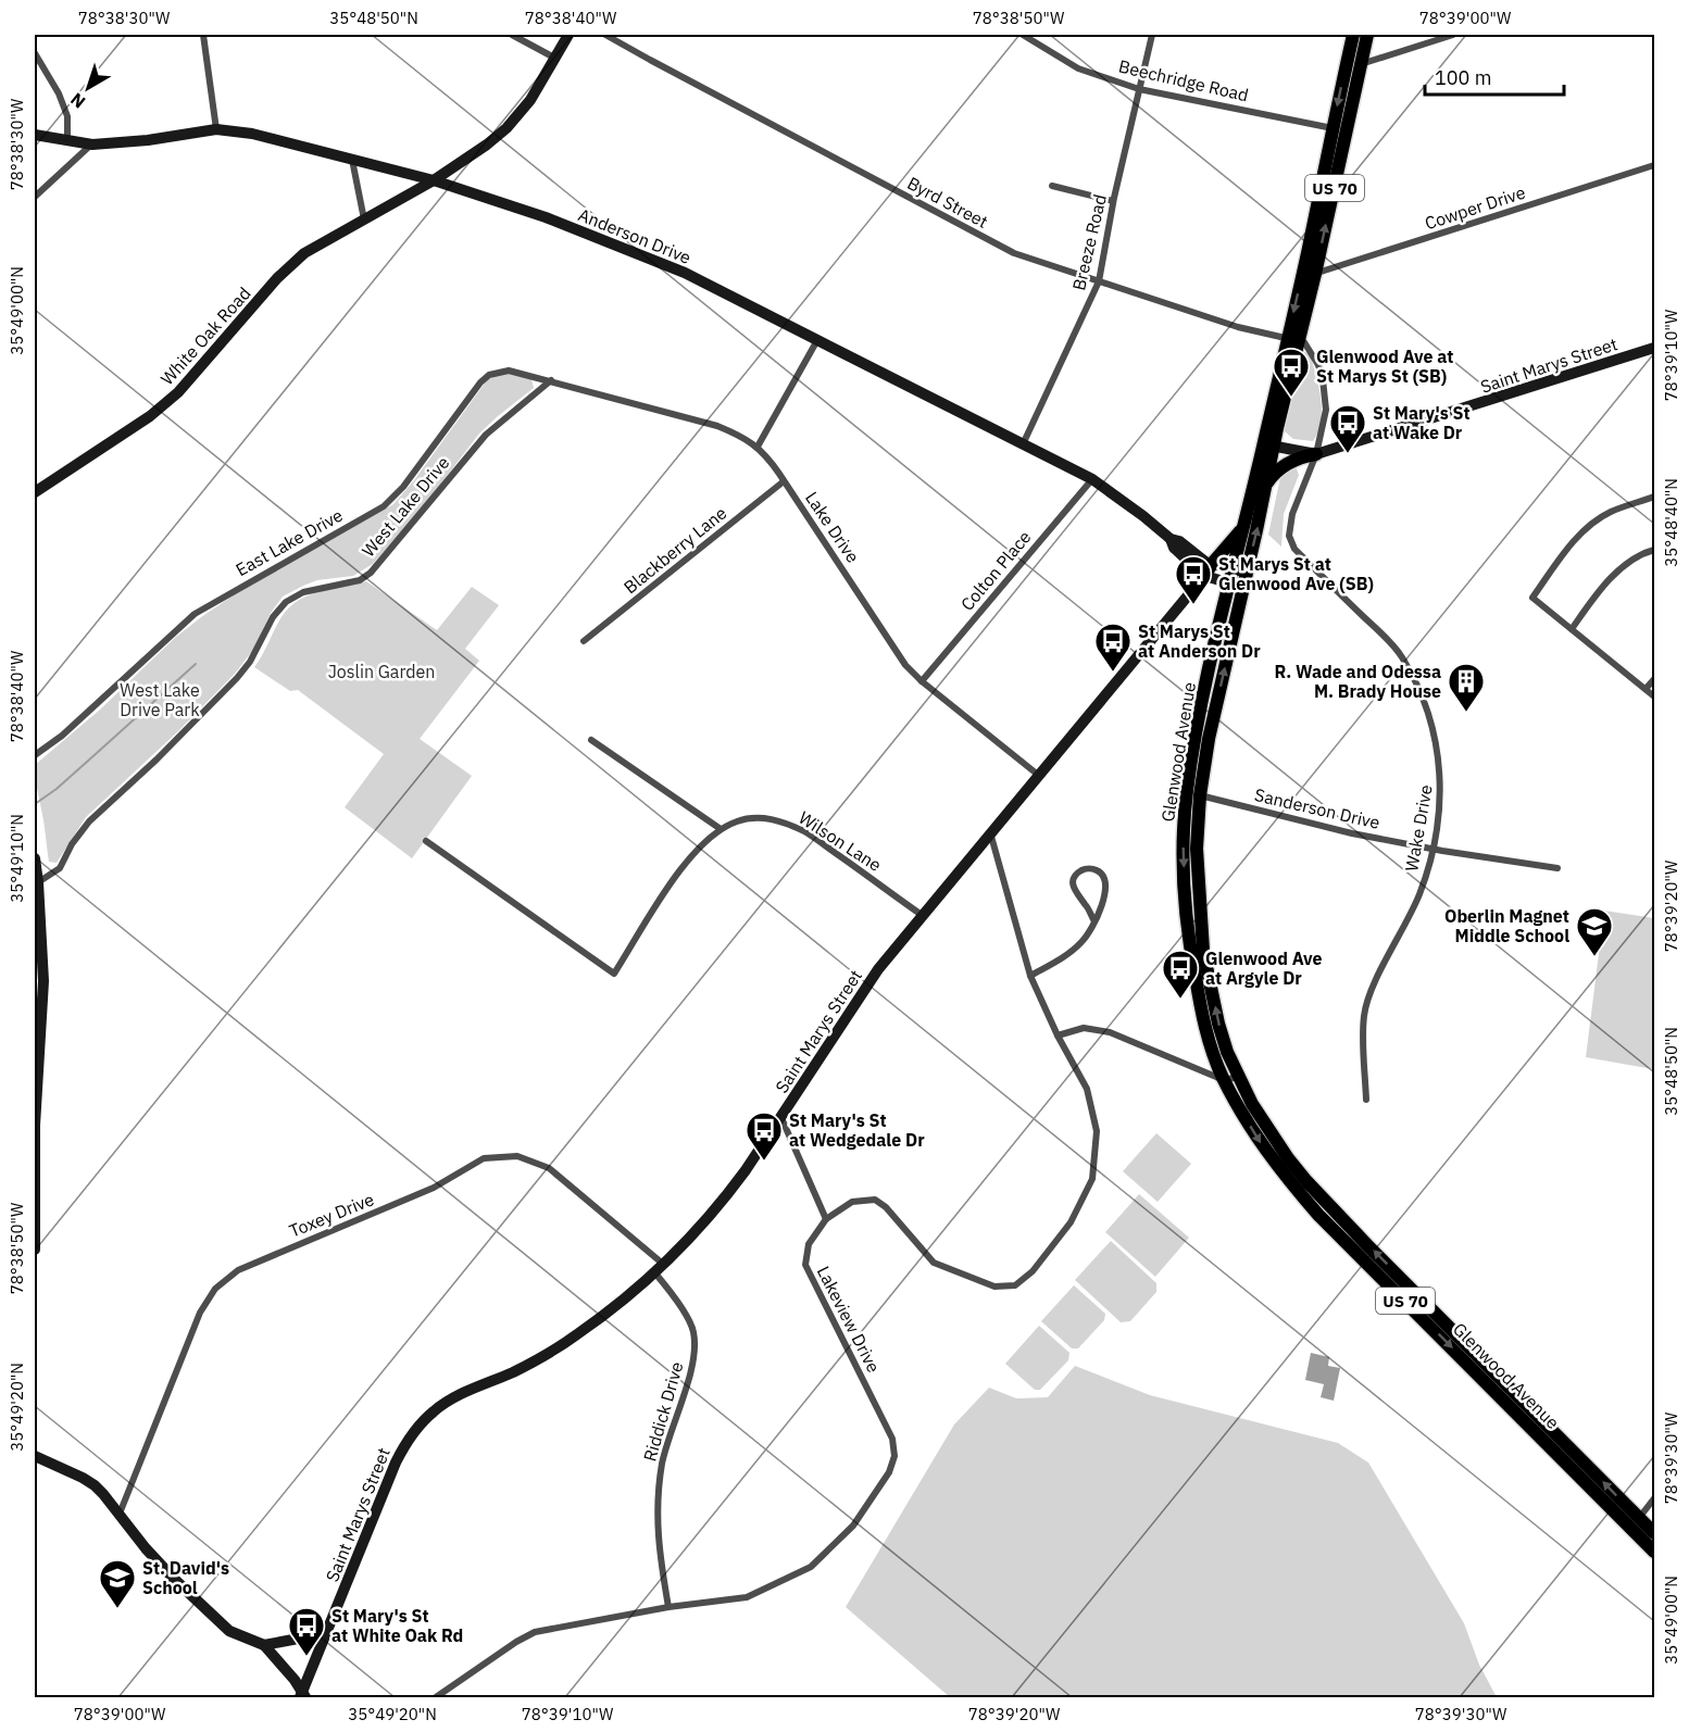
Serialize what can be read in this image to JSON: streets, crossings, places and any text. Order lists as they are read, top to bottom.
{
  "streets": {
    "main road": ["US 70", "Glenwood Avenue"],
    "street": [
      "Beechridge Road",
      "Byrd Street",
      "Cowper Drive",
      "Anderson Drive",
      "Breeze Road",
      "White Oak Road",
      "Saint Marys Street",
      "West Lake Drive",
      "Lake Drive",
      "East Lake Drive",
      "Blackberry Lane",
      "Colton Place",
      "Sanderson Drive",
      "Wake Drive",
      "Wilson Lane",
      "Toxey Drive",
      "Lakeview Drive",
      "Riddick Drive"
    ]
  },
  "crossings": [
    ["Beechridge Road", "Breeze Road"],
    ["Beechridge Road", "Glenwood Avenue"],
    ["Byrd Street", "Breeze Road"],
    ["Byrd Street", "Glenwood Avenue"],
    ["Byrd Street", "Wake Drive"],
    ["Cowper Drive", "Glenwood Avenue"],
    ["Anderson Drive", "Breeze Road"],
    ["Anderson Drive", "White Oak Road"],
    ["Anderson Drive", "Saint Marys Street"],
    ["Anderson Drive", "Colton Place"],
    ["Saint Marys Street", "Lake Drive"],
    ["Saint Marys Street", "Glenwood Avenue"],
    ["Saint Marys Street", "Wake Drive"],
    ["Saint Marys Street", "Wilson Lane"],
    ["Saint Marys Street", "Toxey Drive"],
    ["Saint Marys Street", "Lakeview Drive"],
    ["Saint Marys Street", "Riddick Drive"],
    ["West Lake Drive", "Lake Drive"],
    ["West Lake Drive", "East Lake Drive"],
    ["Lake Drive", "East Lake Drive"],
    ["Lake Drive", "Blackberry Lane"],
    ["Lake Drive", "Colton Place"],
    ["Glenwood Avenue", "Sanderson Drive"],
    ["Glenwood Avenue", "Wake Drive"],
    ["Sanderson Drive", "Wake Drive"],
    ["Toxey Drive", "Riddick Drive"],
    ["Lakeview Drive", "Riddick Drive"]
  ],
  "parks": ["Joslin Garden", "West Lake Drive Park"],
  "places": {
    "bus stop": [
      "Glenwood Ave at St Marys St (SB)",
      "St Mary's St at Wake Dr",
      "St Marys St at Glenwood Ave (SB)",
      "St Marys St at Anderson Dr",
      "Glenwood Ave at Argyle Dr",
      "St Mary's St at Wedgedale Dr",
      "St Mary's St at White Oak Rd"
    ],
    "building": ["R. Wade and Odessa M. Brady House"],
    "school or university": ["Oberlin Magnet Middle School", "St. David's School"]
  },
  "scale_bar": "100 m",
  "north": "bottom left",
  "coordinates": [
    "78°38'30\"W",
    "35°48'50\"N",
    "78°38'40\"W",
    "78°38'50\"W",
    "78°39'00\"W",
    "35°49'00\"N",
    "78°39'10\"W",
    "35°48'40\"N",
    "35°49'10\"N",
    "78°39'20\"W",
    "35°49'20\"N",
    "78°39'30\"W"
  ]
}
